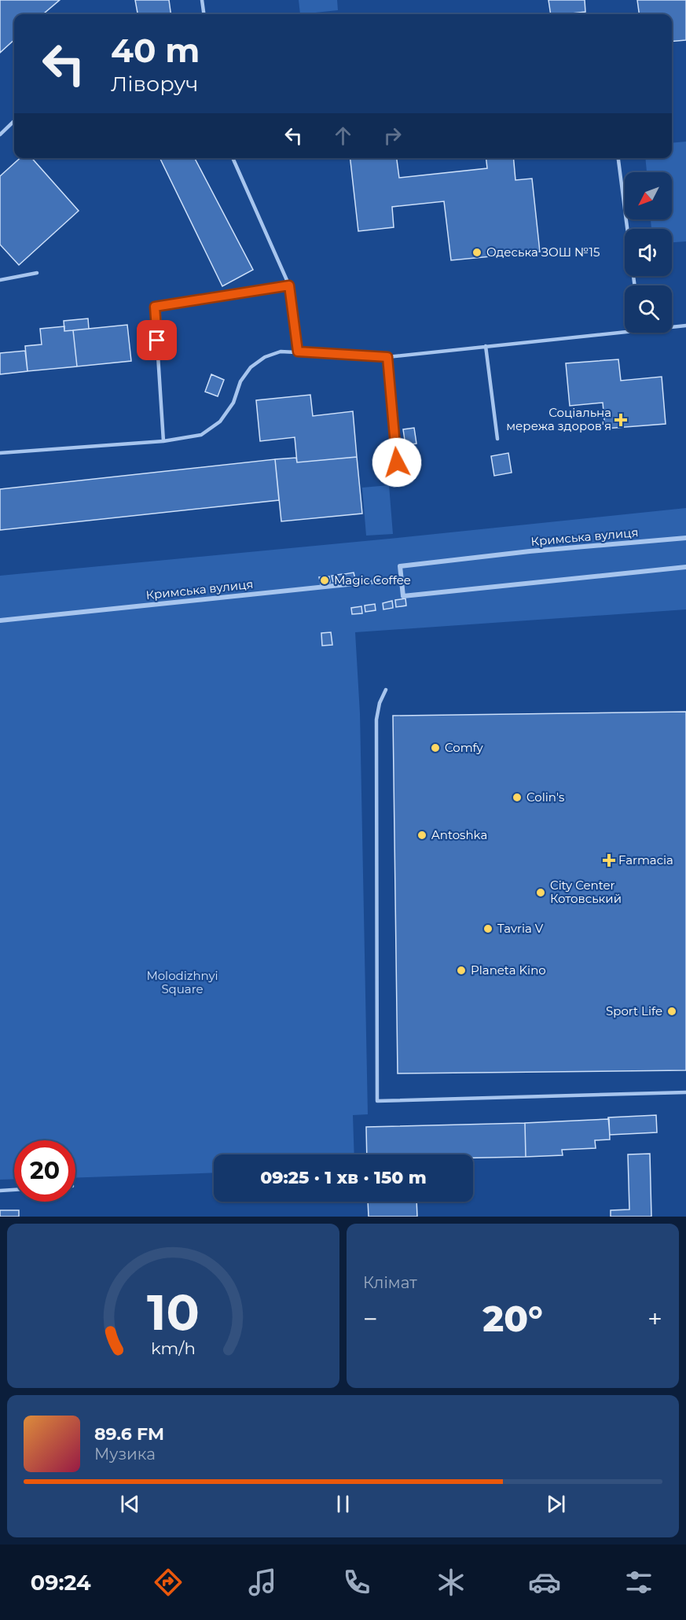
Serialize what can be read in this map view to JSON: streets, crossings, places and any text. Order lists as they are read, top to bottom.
{
  "streets": {
    "street": ["Кримська вулиця"]
  },
  "parks": ["Molodizhnyi Square"],
  "places": {
    "other": [
      "Одеська ЗОШ №15",
      "Magic Coffee",
      "Comfy",
      "Colin's",
      "Antoshka",
      "City Center Котовський",
      "Tavria V",
      "Planeta Kino",
      "Sport Life"
    ],
    "health": ["Соціальна мережа здоров'я", "Farmacia"]
  },
  "north": "bottom left",
  "page": {
    "turn": ["40 m", "Ліворуч"],
    "limit": "20",
    "trip": "09:25 · 1 хв · 150 m",
    "tile": "Клімат",
    "heat": ["−", "20°", "+"],
    "song": ["89.6 FM", "Музика"],
    "tabs": "09:24",
    "gauge": ["10", "km/h"]
  }
}
